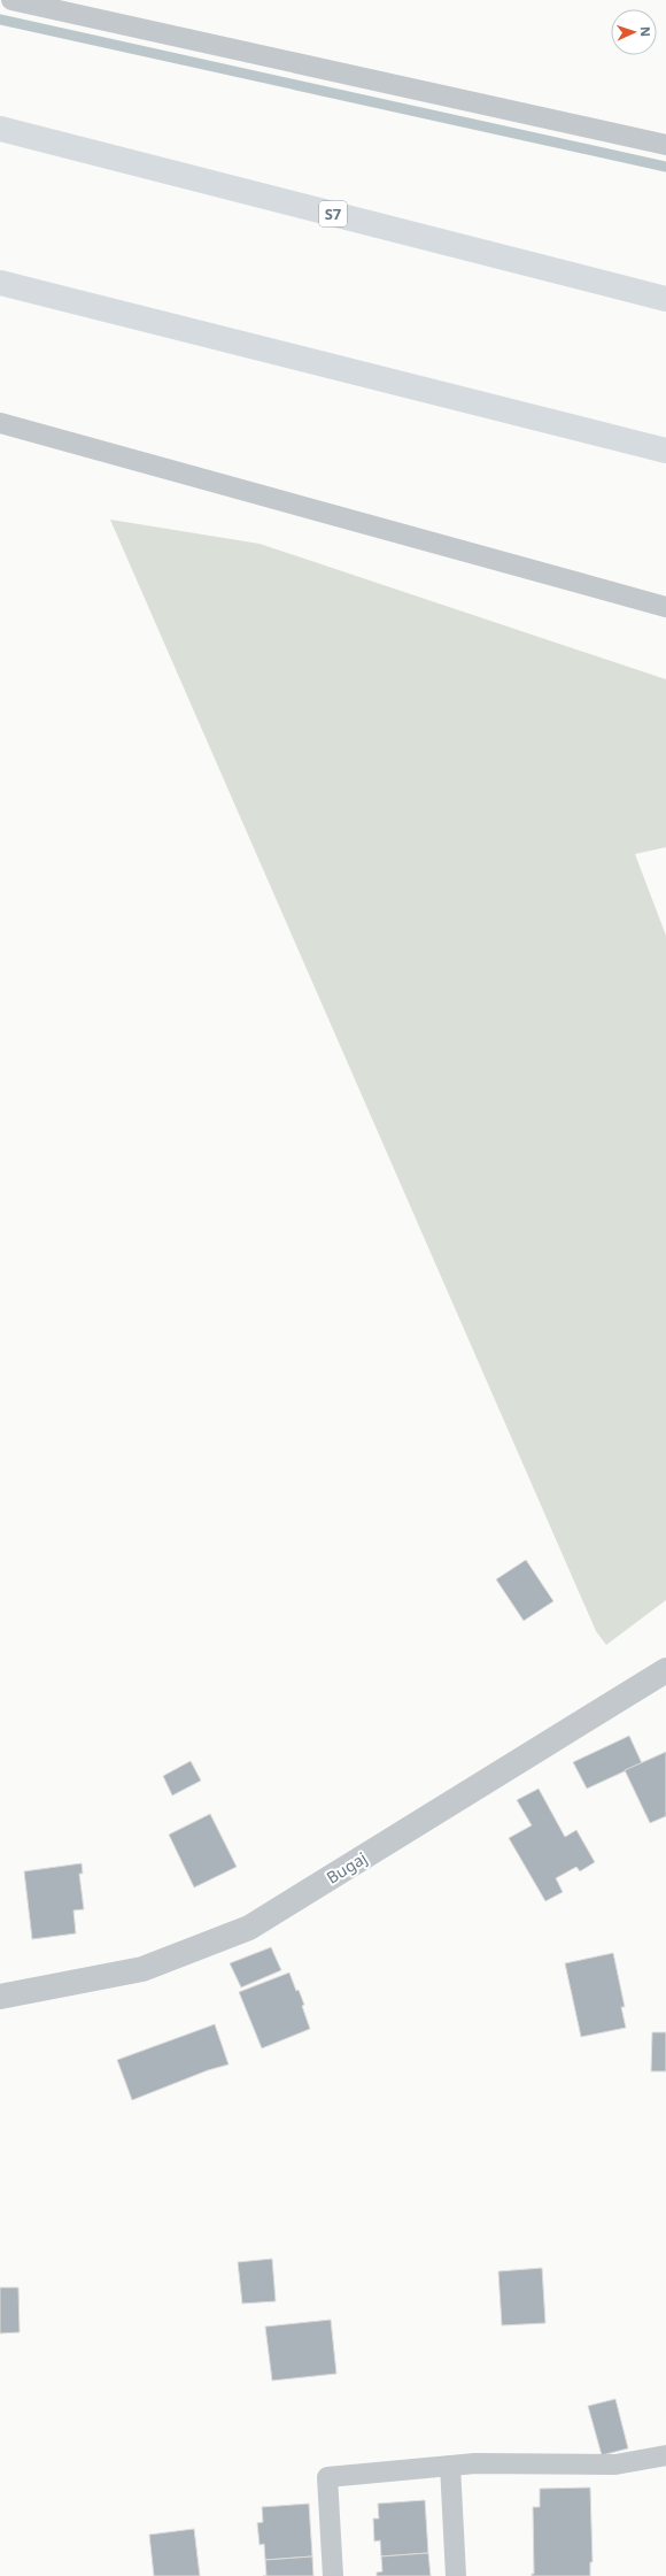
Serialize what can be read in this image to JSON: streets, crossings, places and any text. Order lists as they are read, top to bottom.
{
  "streets": {
    "highway": ["S7"],
    "street": ["Bugaj"]
  },
  "north": "right"
}
